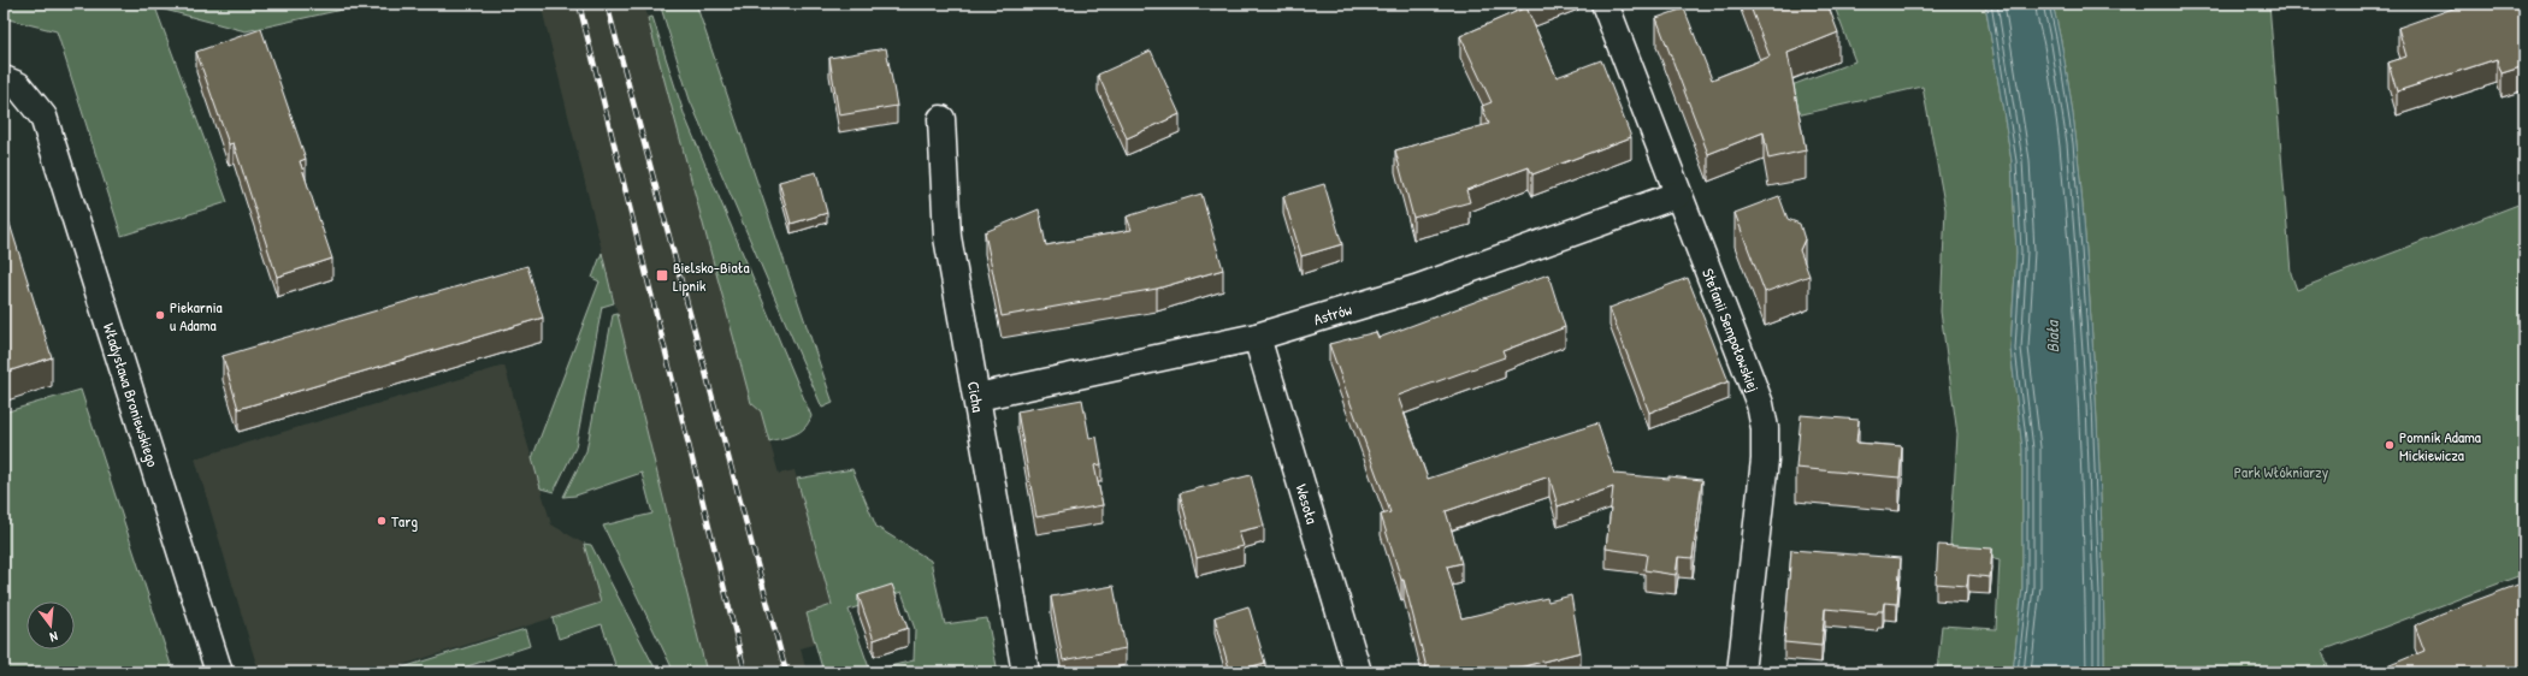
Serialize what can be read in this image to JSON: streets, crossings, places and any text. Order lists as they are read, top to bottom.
{
  "streets": {
    "street": [
      "Astrów",
      "Stefanii Sempołowskiej",
      "Władysława Broniewskiego",
      "Cicha",
      "Wesoła"
    ]
  },
  "crossings": [
    ["Astrów", "Stefanii Sempołowskiej"],
    ["Astrów", "Cicha"],
    ["Astrów", "Wesoła"]
  ],
  "water": ["Biała"],
  "parks": ["Park Włókniarzy"],
  "places": {
    "transit": ["Bielsko-Biała Lipnik"],
    "other": ["Piekarnia u Adama", "Pomnik Adama Mickiewicza", "Targ"]
  },
  "north": "bottom"
}
